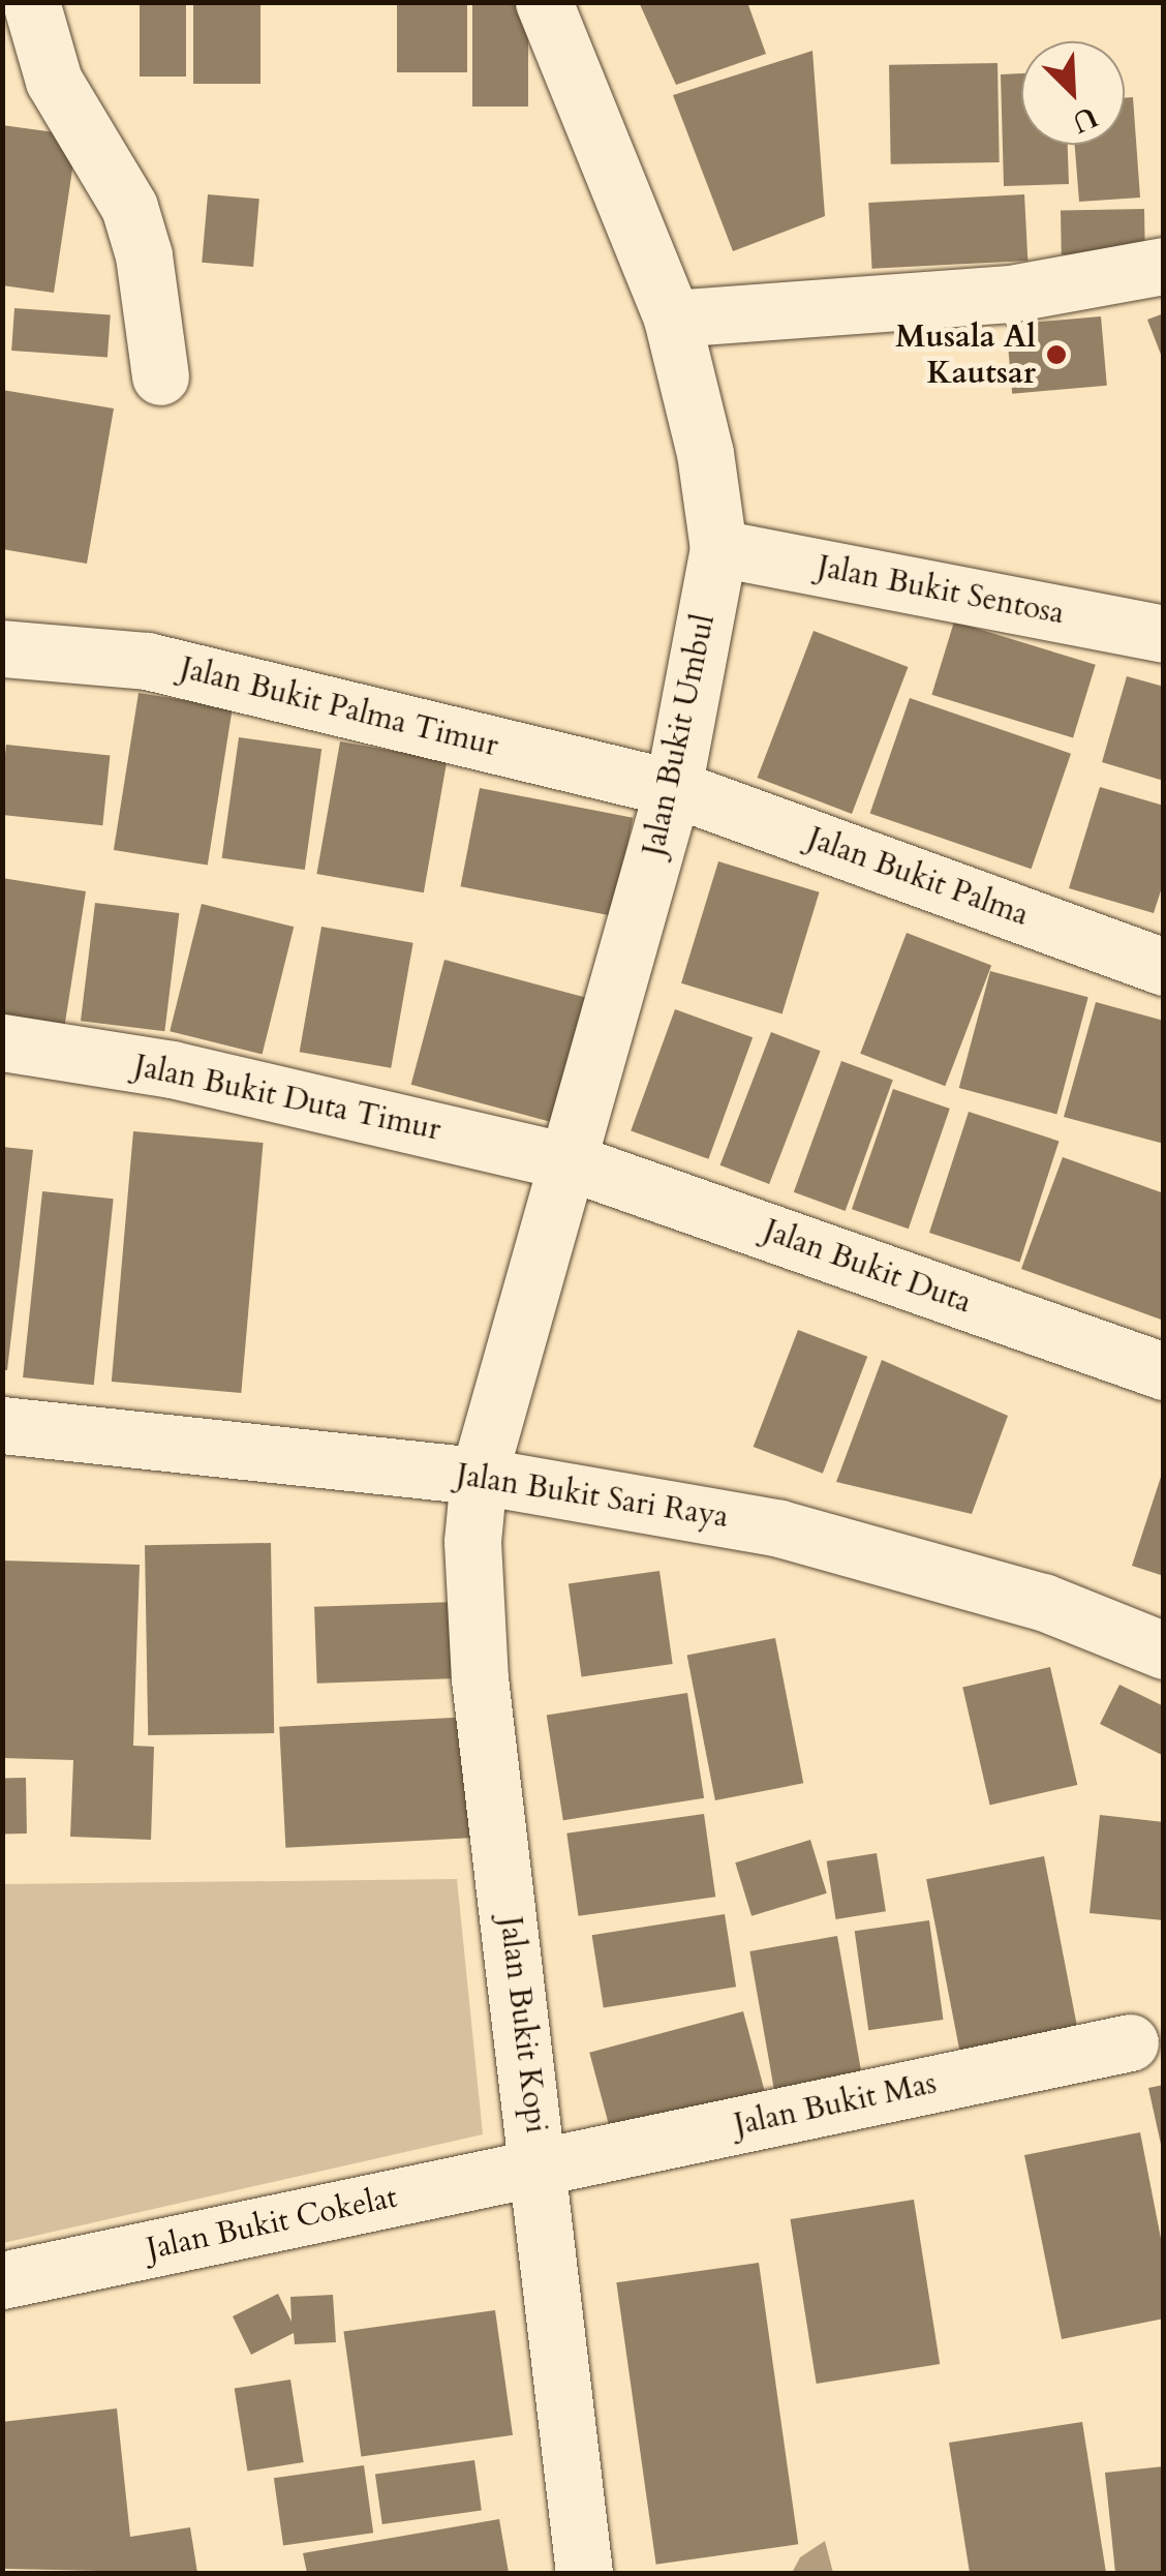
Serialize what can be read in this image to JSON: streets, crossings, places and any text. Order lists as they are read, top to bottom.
{
  "streets": {
    "street": [
      "Jalan Bukit Sentosa",
      "Jalan Bukit Palma Timur",
      "Jalan Bukit Umbul",
      "Jalan Bukit Palma",
      "Jalan Bukit Duta Timur",
      "Jalan Bukit Duta",
      "Jalan Bukit Sari Raya",
      "Jalan Bukit Kopi",
      "Jalan Bukit Mas",
      "Jalan Bukit Cokelat"
    ]
  },
  "crossings": [
    ["Jalan Bukit Sentosa", "Jalan Bukit Umbul"],
    ["Jalan Bukit Palma Timur", "Jalan Bukit Umbul"],
    ["Jalan Bukit Palma Timur", "Jalan Bukit Palma"],
    ["Jalan Bukit Umbul", "Jalan Bukit Palma"],
    ["Jalan Bukit Umbul", "Jalan Bukit Duta Timur"],
    ["Jalan Bukit Umbul", "Jalan Bukit Duta"],
    ["Jalan Bukit Umbul", "Jalan Bukit Sari Raya"],
    ["Jalan Bukit Umbul", "Jalan Bukit Kopi"],
    ["Jalan Bukit Duta Timur", "Jalan Bukit Duta"],
    ["Jalan Bukit Sari Raya", "Jalan Bukit Kopi"],
    ["Jalan Bukit Kopi", "Jalan Bukit Mas"],
    ["Jalan Bukit Kopi", "Jalan Bukit Cokelat"],
    ["Jalan Bukit Mas", "Jalan Bukit Cokelat"]
  ],
  "places": ["Musala Al Kautsar"],
  "north": "bottom right"
}
